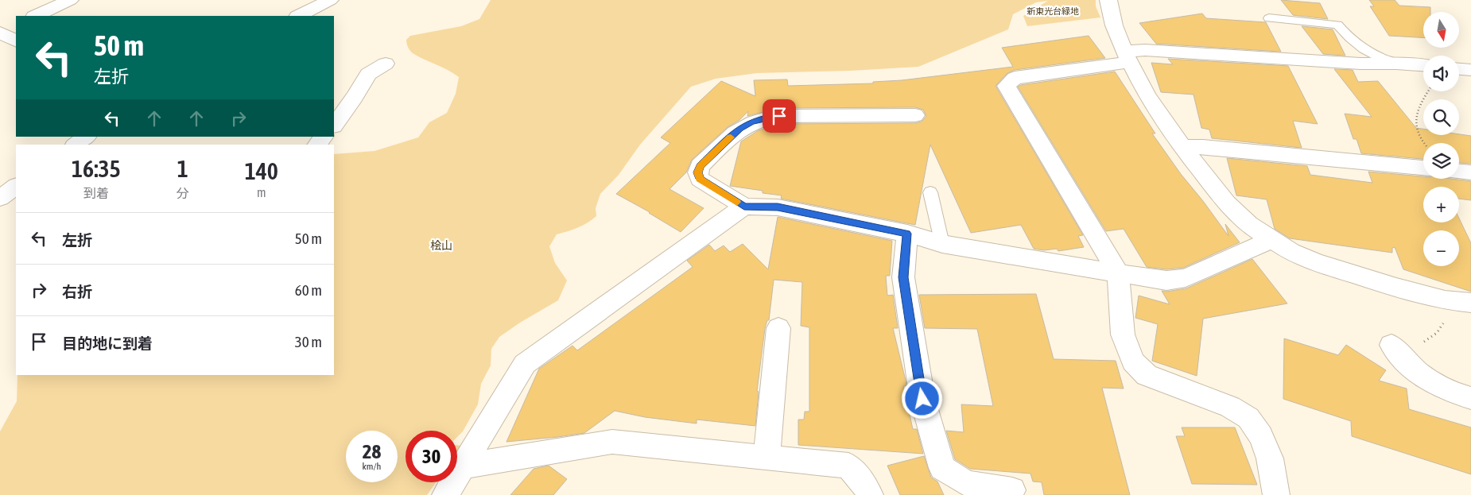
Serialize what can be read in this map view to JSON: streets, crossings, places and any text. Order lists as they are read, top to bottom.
{
  "parks": ["新東光台緑地", "桧山"],
  "north": "bottom",
  "page": {
    "map_buttons": ["+", "−"],
    "turn": ["50 m", "左折"],
    "eta": [
      "16:35",
      "到着",
      "1",
      "分",
      "140",
      "m"
    ],
    "list": [
      {
        "name": "左折",
        "value": "50 m"
      },
      {
        "name": "右折",
        "value": "60 m"
      },
      {
        "name": "目的地に到着",
        "value": "30 m"
      }
    ],
    "speed": "28 km/h",
    "limit": "30"
  }
}
